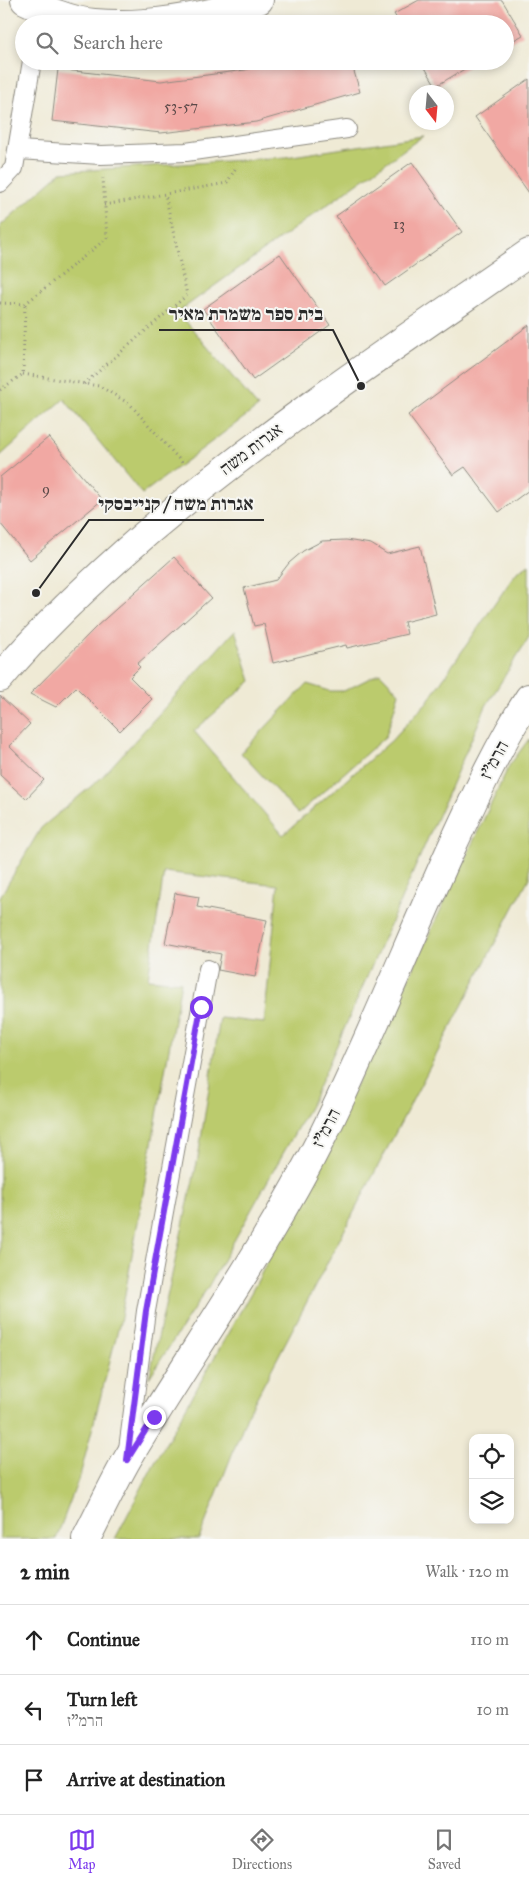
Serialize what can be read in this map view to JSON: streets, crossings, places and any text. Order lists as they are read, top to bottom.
{
  "streets": {
    "street": ["אגרות משה", "הרמ\"ז"]
  },
  "places": ["בית ספר משמרת מאיר", "אגרות משה / קנייבסקי"],
  "house_numbers": ["53-57", "13", "9"],
  "north": "bottom",
  "page": {
    "search": "Search here",
    "heading": ["2 min", "Walk · 120 m"],
    "list": [
      ["Continue", "110 m"],
      ["Turn left", "הרמ\"ז", "10 m"],
      "Arrive at destination"
    ],
    "nav": ["Map", "Directions", "Saved"]
  }
}
